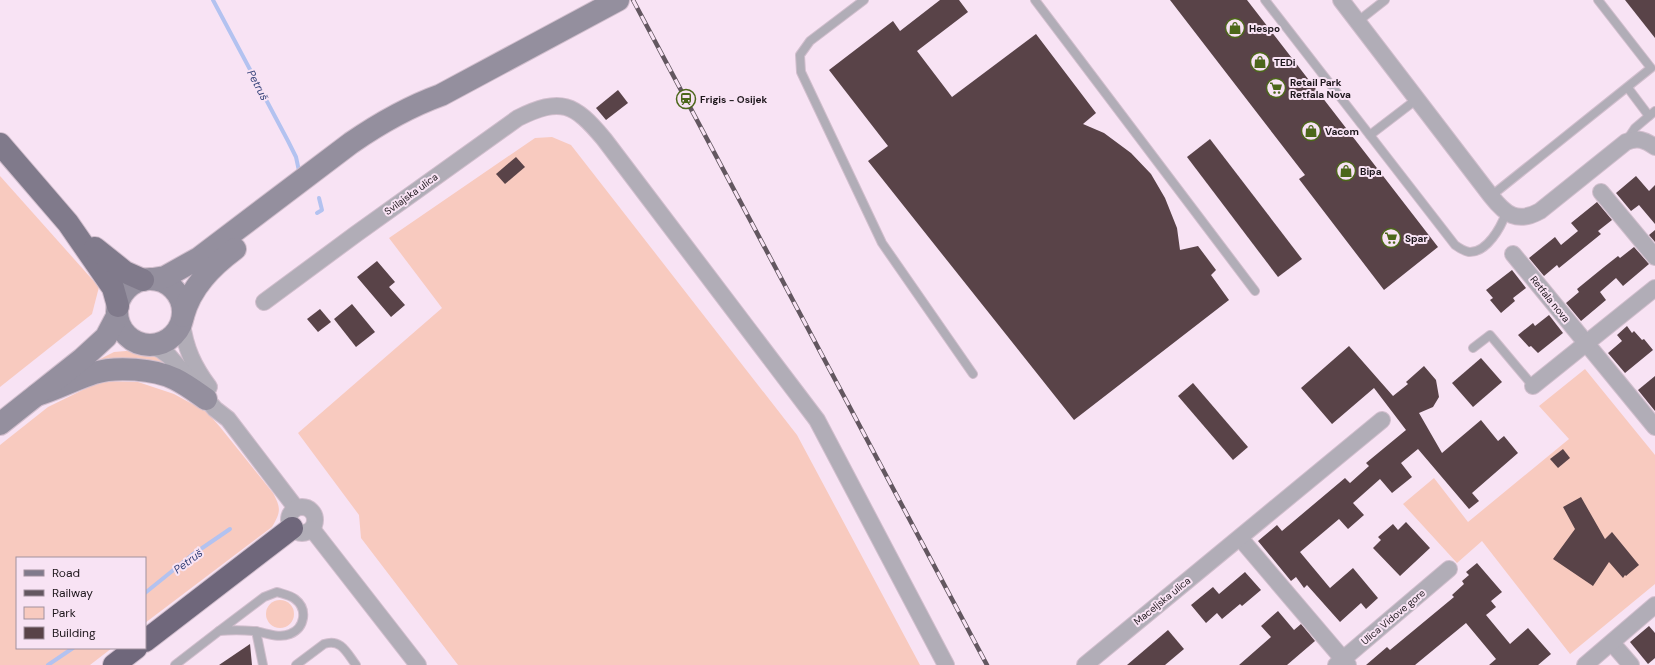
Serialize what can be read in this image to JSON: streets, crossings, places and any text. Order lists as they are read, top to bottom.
{
  "streets": {
    "street": [
      "Svilajska ulica",
      "Retfala nova",
      "Maceljska ulica",
      "Ulica Vidove gore"
    ]
  },
  "water": ["Petruš"],
  "places": {
    "shop": [
      "Hespo",
      "TEDi",
      "Vacom",
      "Bipa"
    ],
    "supermarket": ["Retail Park Retfala Nova", "Spar"],
    "station": ["Frigis - Osijek"]
  },
  "legend": [
    "Road",
    "Railway",
    "Park",
    "Building"
  ]
}
